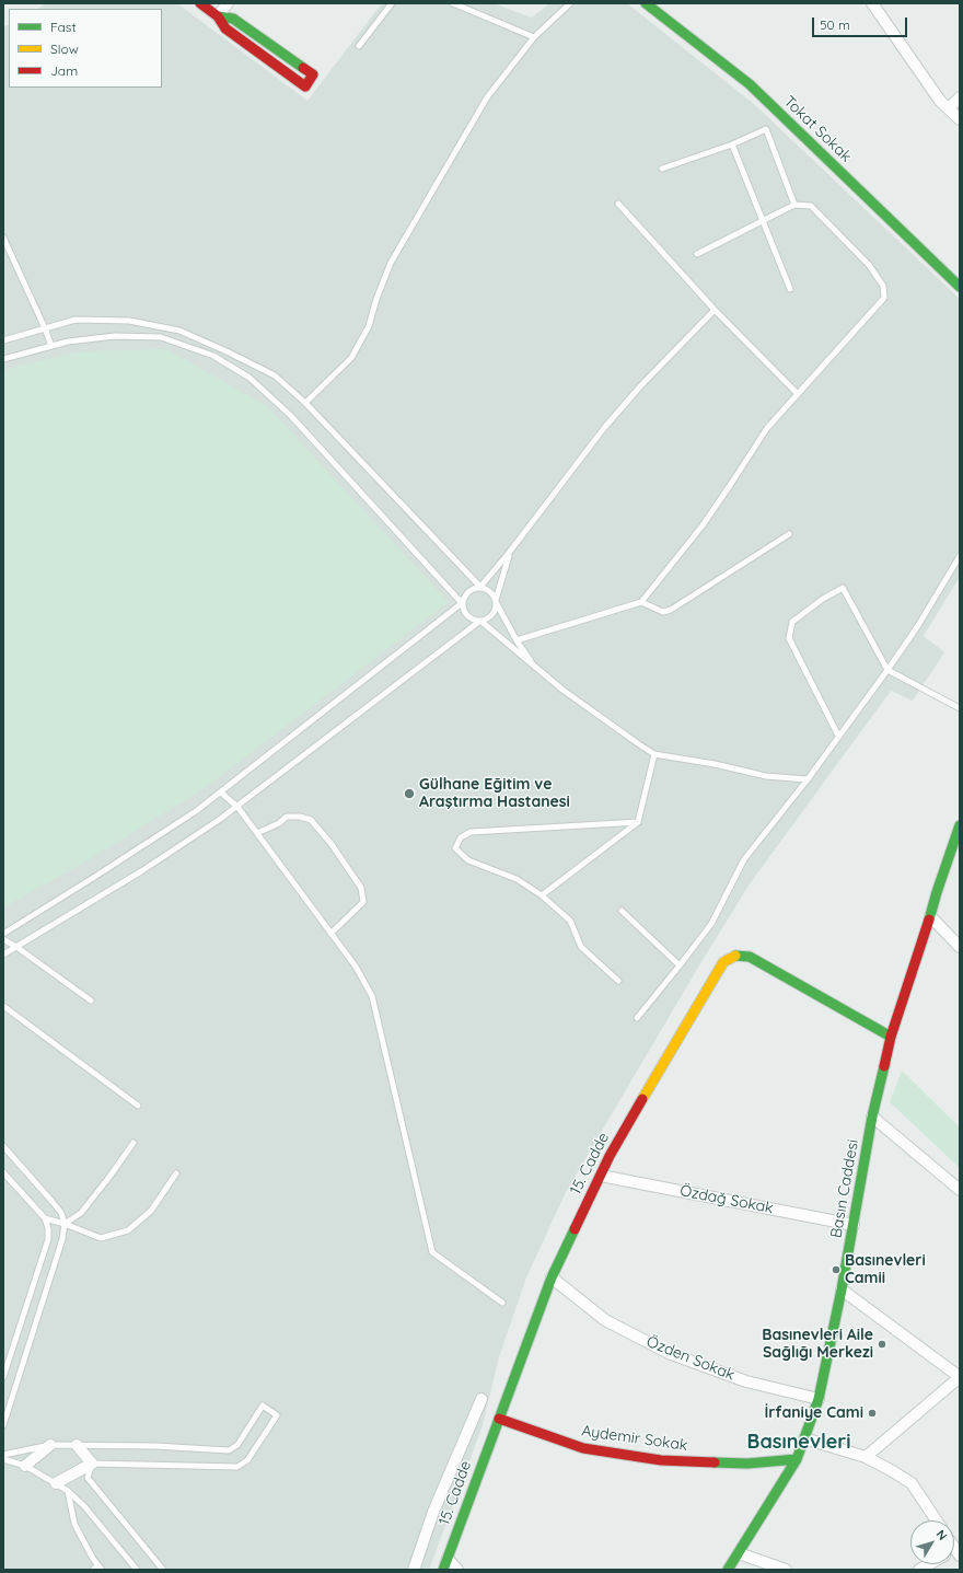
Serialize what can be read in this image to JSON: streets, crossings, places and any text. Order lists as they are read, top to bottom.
{
  "streets": {
    "street": [
      "Tokat Sokak",
      "15. Cadde",
      "Basın Caddesi",
      "Özdağ Sokak",
      "Özden Sokak",
      "Aydemir Sokak"
    ]
  },
  "crossings": [
    ["15. Cadde", "Basın Caddesi"],
    ["15. Cadde", "Özdağ Sokak"],
    ["15. Cadde", "Özden Sokak"],
    ["15. Cadde", "Aydemir Sokak"],
    ["Basın Caddesi", "Özdağ Sokak"],
    ["Basın Caddesi", "Özden Sokak"],
    ["Basın Caddesi", "Aydemir Sokak"]
  ],
  "districts": ["Basınevleri"],
  "places": [
    "Gülhane Eğitim ve Araştırma Hastanesi",
    "Basınevleri Camii",
    "Basınevleri Aile Sağlığı Merkezi",
    "İrfaniye Cami"
  ],
  "legend": ["Fast", "Slow", "Jam"],
  "scale_bar": "50 m",
  "north": "top right"
}
